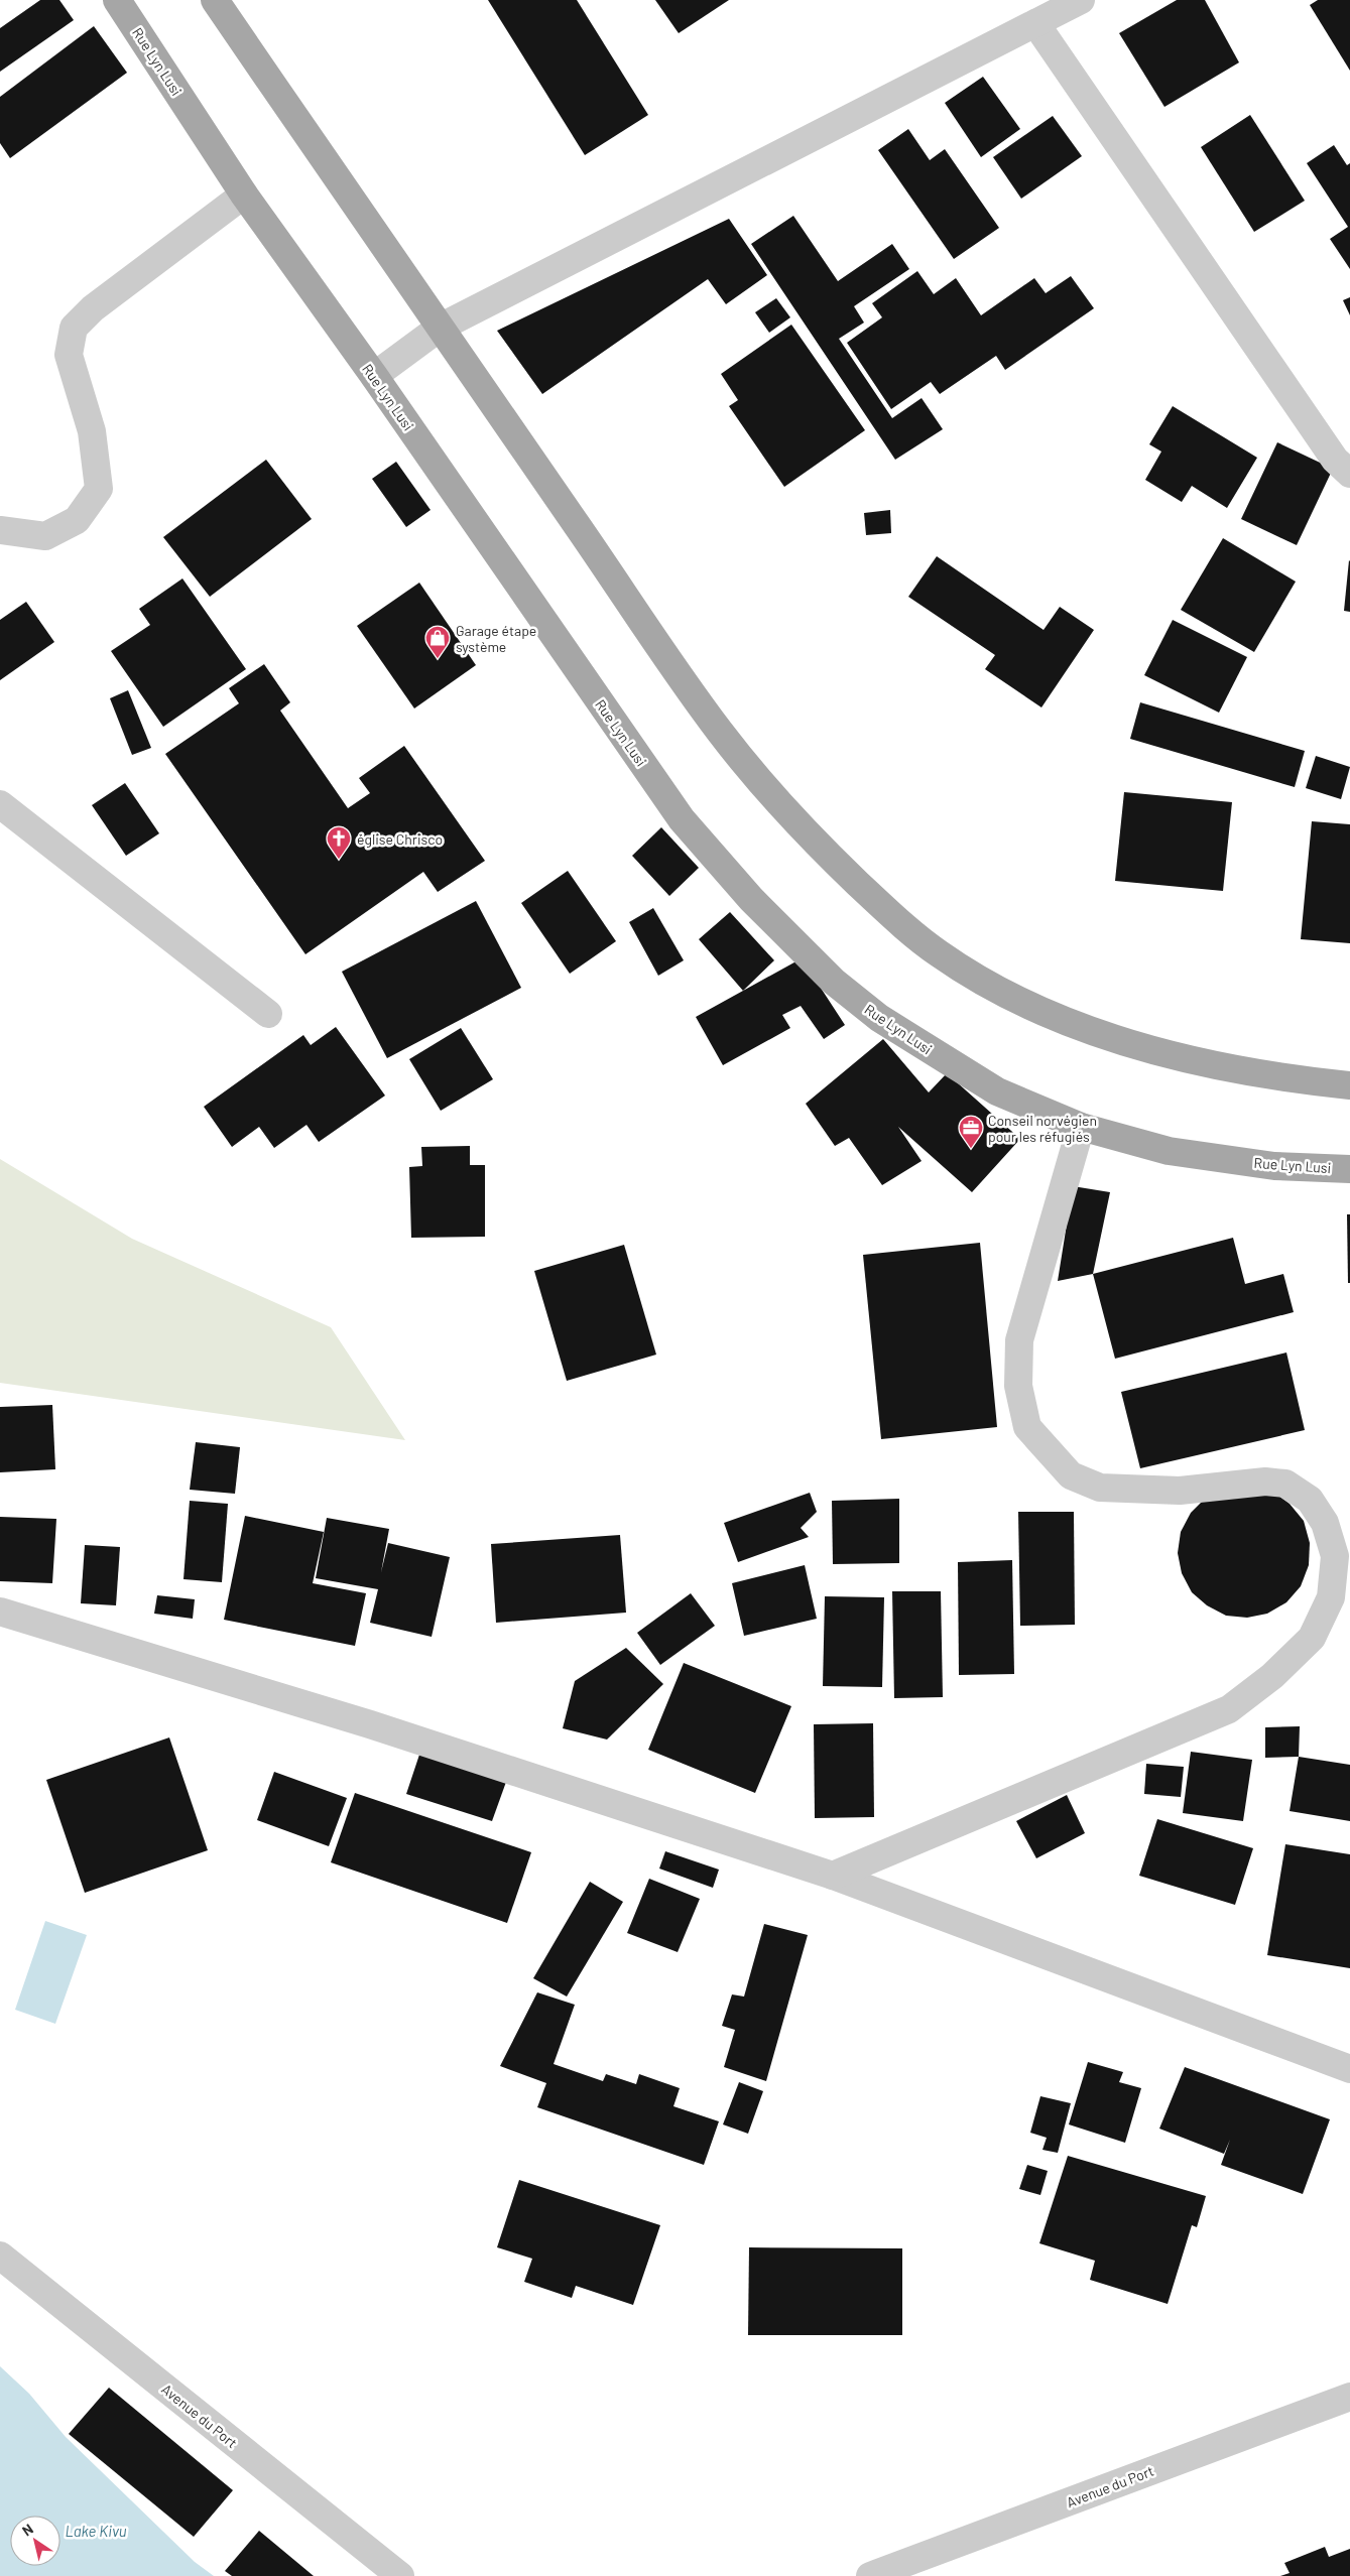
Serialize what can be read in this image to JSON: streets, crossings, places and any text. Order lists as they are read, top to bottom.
{
  "streets": {
    "main road": ["Rue Lyn Lusi"],
    "street": ["Avenue du Port"]
  },
  "water": ["Lake Kivu"],
  "places": {
    "shop": ["Garage étape système"],
    "church": ["église Chrisco"],
    "office": ["Conseil norvégien pour les réfugiés"]
  },
  "north": "top left"
}
